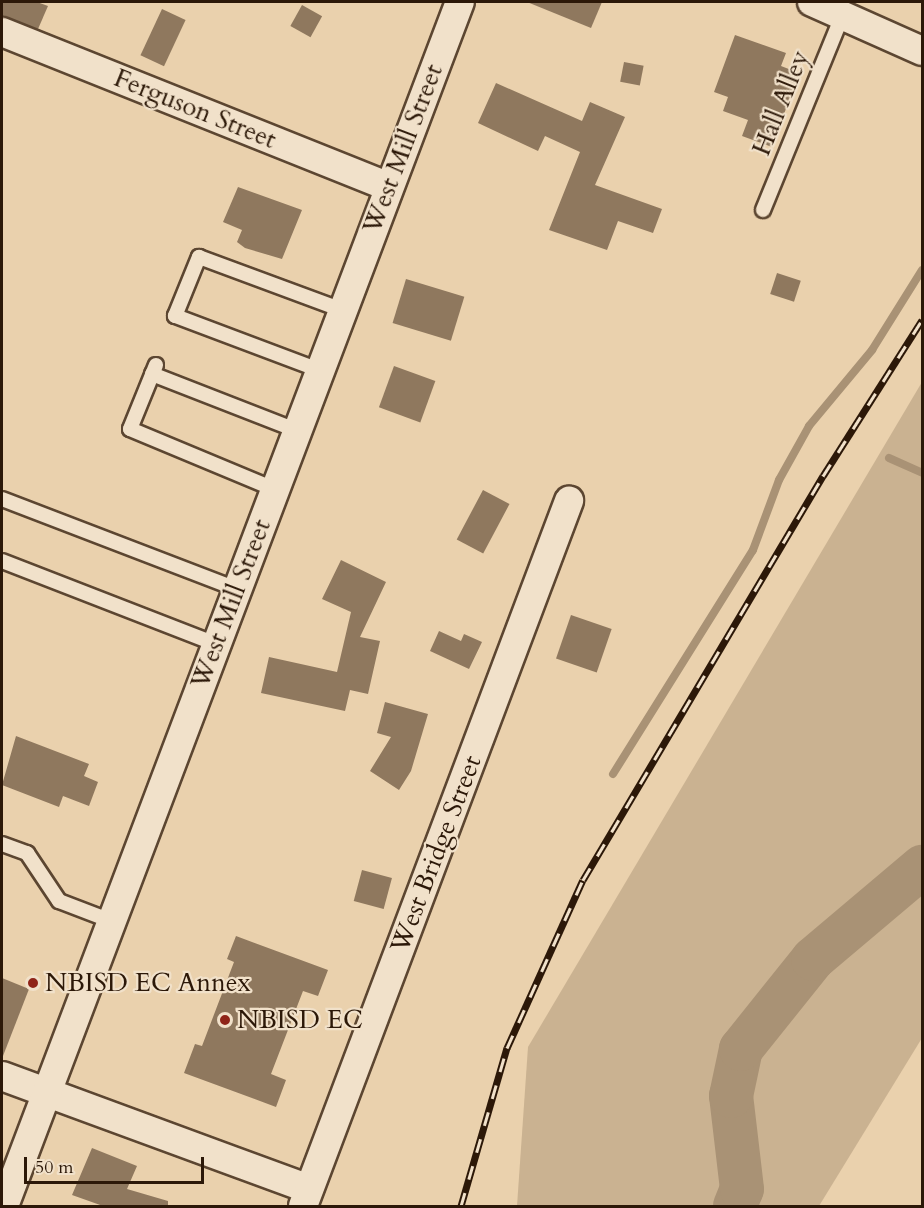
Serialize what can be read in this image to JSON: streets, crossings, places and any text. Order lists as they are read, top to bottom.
{
  "streets": {
    "street": ["Ferguson Street", "West Mill Street", "West Bridge Street"],
    "lane": ["Hall Alley"]
  },
  "crossings": [
    ["Ferguson Street", "West Mill Street"]
  ],
  "places": ["NBISD EC Annex", "NBISD EC"],
  "scale_bar": "50 m"
}
